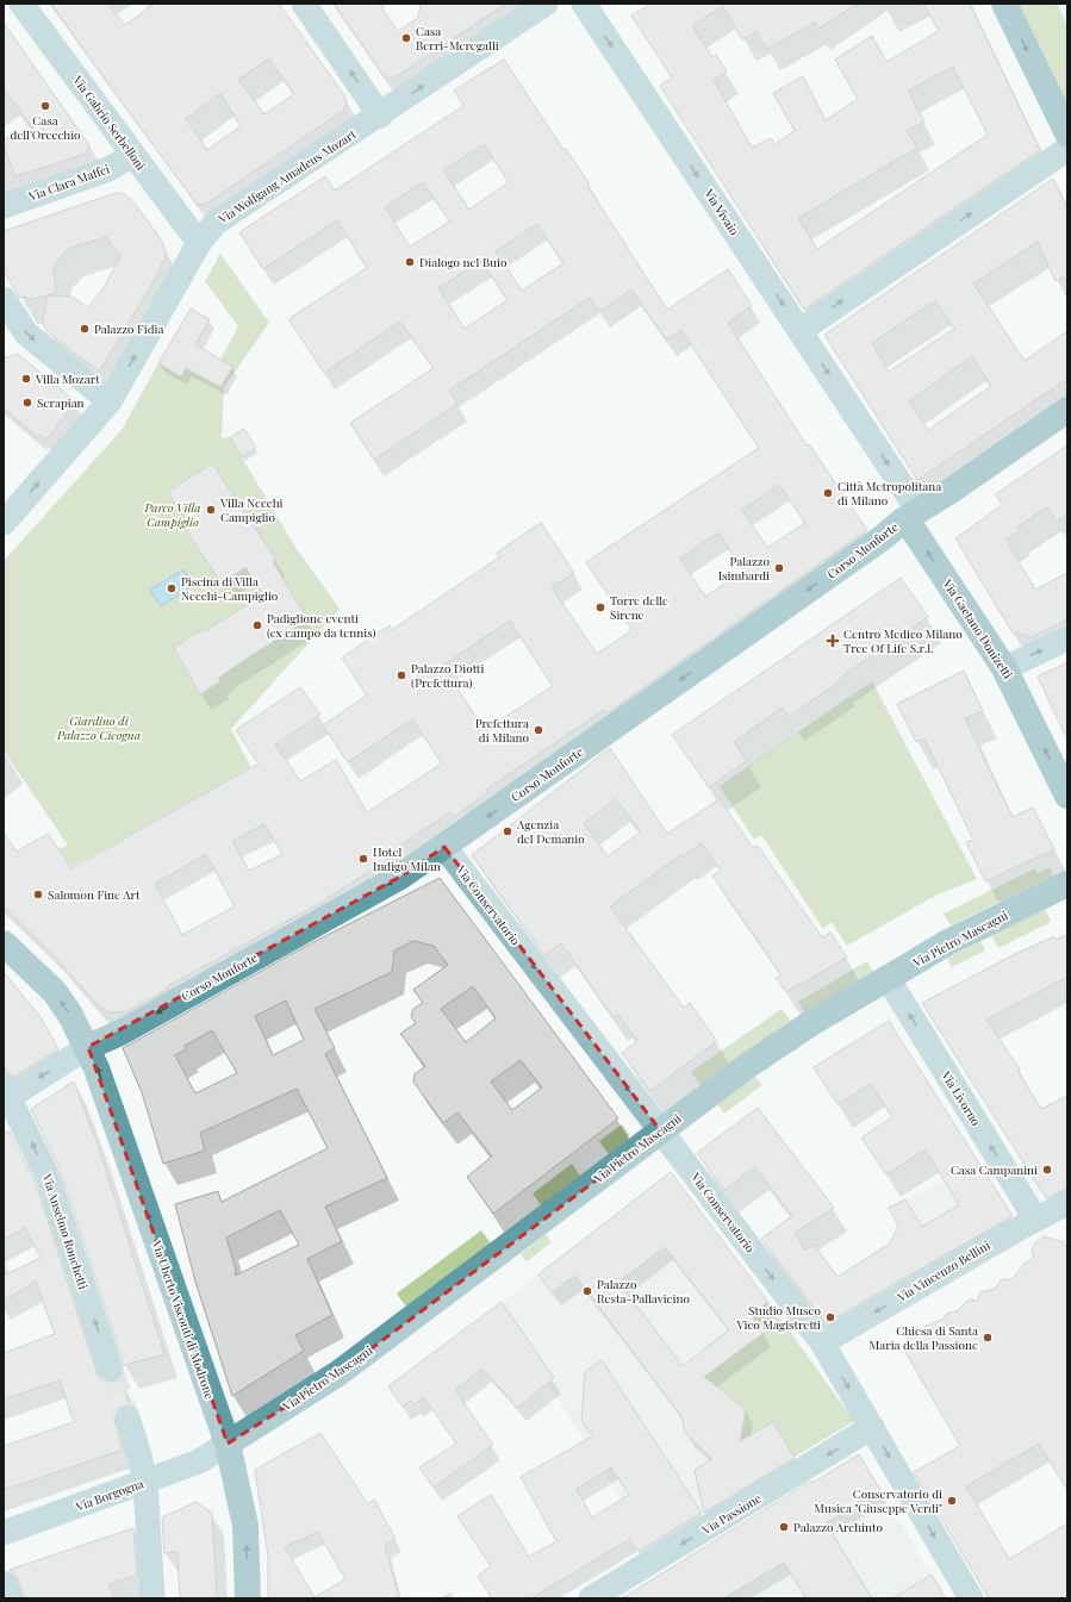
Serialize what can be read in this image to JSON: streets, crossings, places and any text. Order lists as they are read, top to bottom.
{
  "streets": {
    "street": [
      "Via Gabrio Serbelloni",
      "Via Wolfgang Amadeus Mozart",
      "Via Clara Maffei",
      "Via Vivaio",
      "Corso Monforte",
      "Via Gaetano Donizetti",
      "Via Conservatorio",
      "Via Pietro Mascagni",
      "Via Livorno",
      "Via Anselmo Ronchetti",
      "Via Vincenzo Bellini",
      "Via Uberto Visconti di Modrone",
      "Via Borgogna",
      "Via Passione"
    ]
  },
  "crossings": [
    ["Via Gabrio Serbelloni", "Via Wolfgang Amadeus Mozart"],
    ["Via Gabrio Serbelloni", "Via Clara Maffei"],
    ["Via Vivaio", "Corso Monforte"],
    ["Via Vivaio", "Via Gaetano Donizetti"],
    ["Corso Monforte", "Via Gaetano Donizetti"],
    ["Corso Monforte", "Via Conservatorio"],
    ["Corso Monforte", "Via Anselmo Ronchetti"],
    ["Corso Monforte", "Via Uberto Visconti di Modrone"],
    ["Via Conservatorio", "Via Pietro Mascagni"],
    ["Via Conservatorio", "Via Vincenzo Bellini"],
    ["Via Conservatorio", "Via Passione"],
    ["Via Pietro Mascagni", "Via Livorno"],
    ["Via Pietro Mascagni", "Via Uberto Visconti di Modrone"],
    ["Via Pietro Mascagni", "Via Borgogna"],
    ["Via Livorno", "Via Vincenzo Bellini"],
    ["Via Uberto Visconti di Modrone", "Via Borgogna"]
  ],
  "one_way": [
    "Via Wolfgang Amadeus Mozart",
    "Via Vivaio",
    "Corso Monforte",
    "Via Gaetano Donizetti",
    "Via Conservatorio",
    "Via Livorno",
    "Via Anselmo Ronchetti",
    "Via Vincenzo Bellini",
    "Via Uberto Visconti di Modrone",
    "Via Passione"
  ],
  "parks": ["Parco Villa Campiglio", "Giardino di Palazzo Cicogna"],
  "places": {
    "other": [
      "Casa Berri-Meregalli",
      "Casa dell'Orecchio",
      "Dialogo nel Buio",
      "Palazzo Fidia",
      "Villa Mozart",
      "Serapian",
      "Città Metropolitana di Milano",
      "Villa Necchi Campiglio",
      "Palazzo Isimbardi",
      "Piscina di Villa Necchi-Campiglio",
      "Torre delle Sirene",
      "Padiglione eventi (ex campo da tennis)",
      "Palazzo Diotti (Prefettura)",
      "Prefettura di Milano",
      "Agenzia del Demanio",
      "Hotel Indigo Milan",
      "Salomon Fine Art",
      "Casa Campanini",
      "Palazzo Resta-Pallavicino",
      "Studio Museo Vico Magistretti",
      "Chiesa di Santa Maria della Passione",
      "Conservatorio di Musica \"Giuseppe Verdi\"",
      "Palazzo Archinto"
    ],
    "health": ["Centro Medico Milano Tree Of Life S.r.l."]
  }
}
